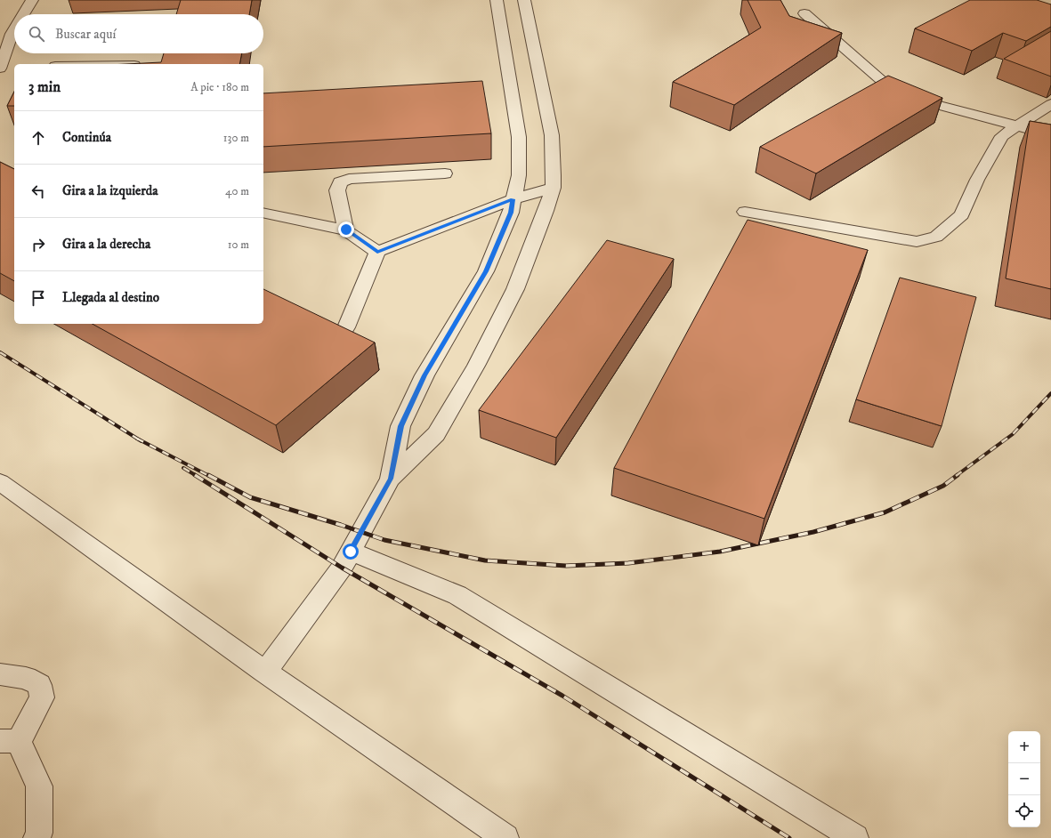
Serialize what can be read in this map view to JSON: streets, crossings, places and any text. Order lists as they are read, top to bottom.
{
  "page": {
    "search": "Buscar aquí",
    "heading": ["3 min", "A pie · 180 m"],
    "list": [
      ["Continúa", "130 m"],
      ["Gira a la izquierda", "40 m"],
      ["Gira a la derecha", "10 m"],
      "Llegada al destino"
    ],
    "map_buttons": ["+", "−"]
  }
}
